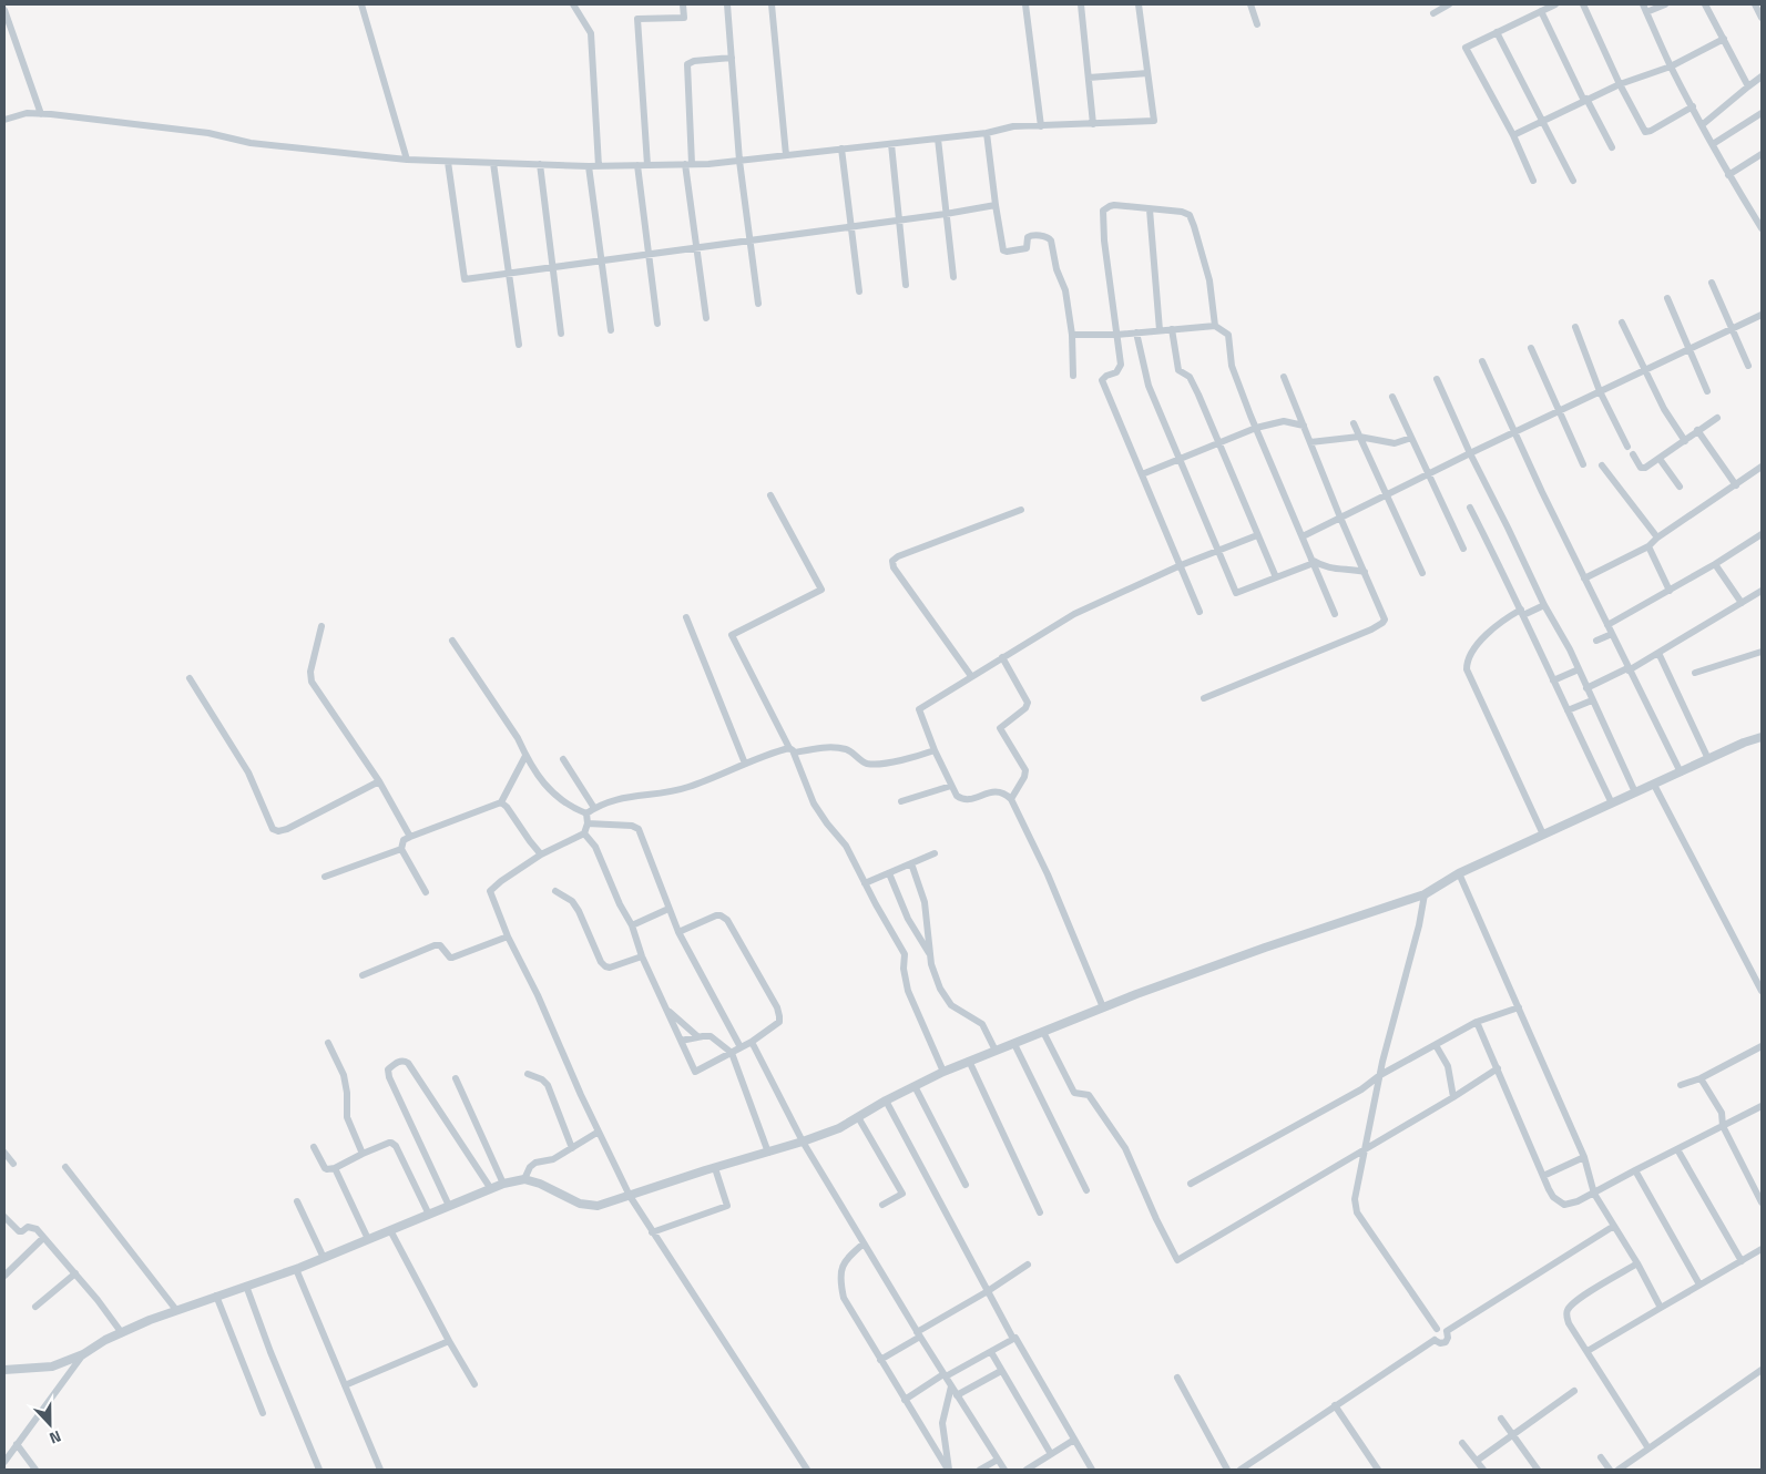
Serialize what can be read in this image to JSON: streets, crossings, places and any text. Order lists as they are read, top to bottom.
{
  "north": "bottom"
}
